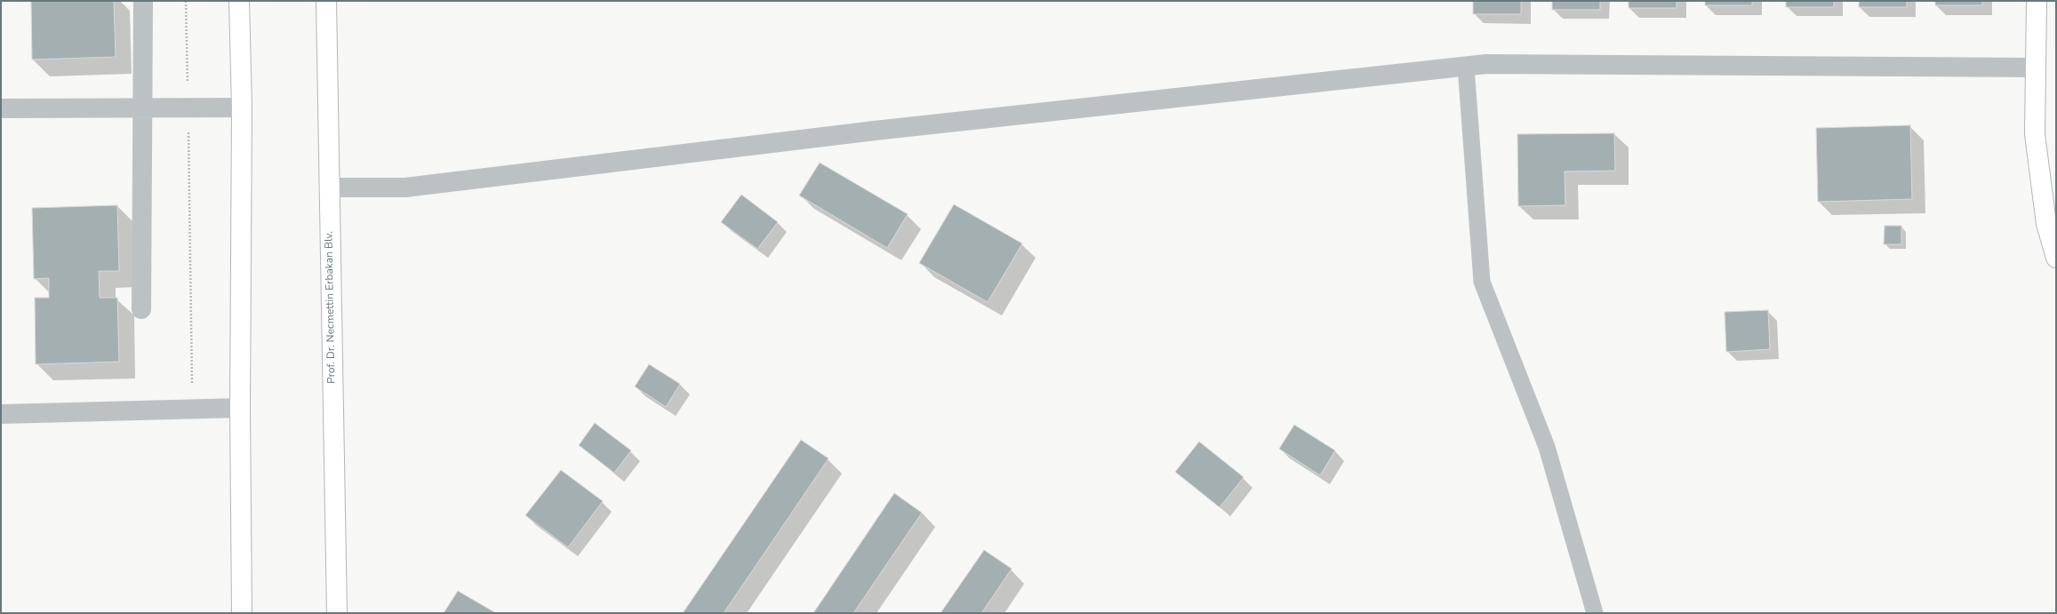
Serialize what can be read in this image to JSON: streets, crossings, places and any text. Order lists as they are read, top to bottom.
{
  "streets": {
    "main road": ["Prof. Dr. Necmettin Erbakan Blv."]
  }
}
